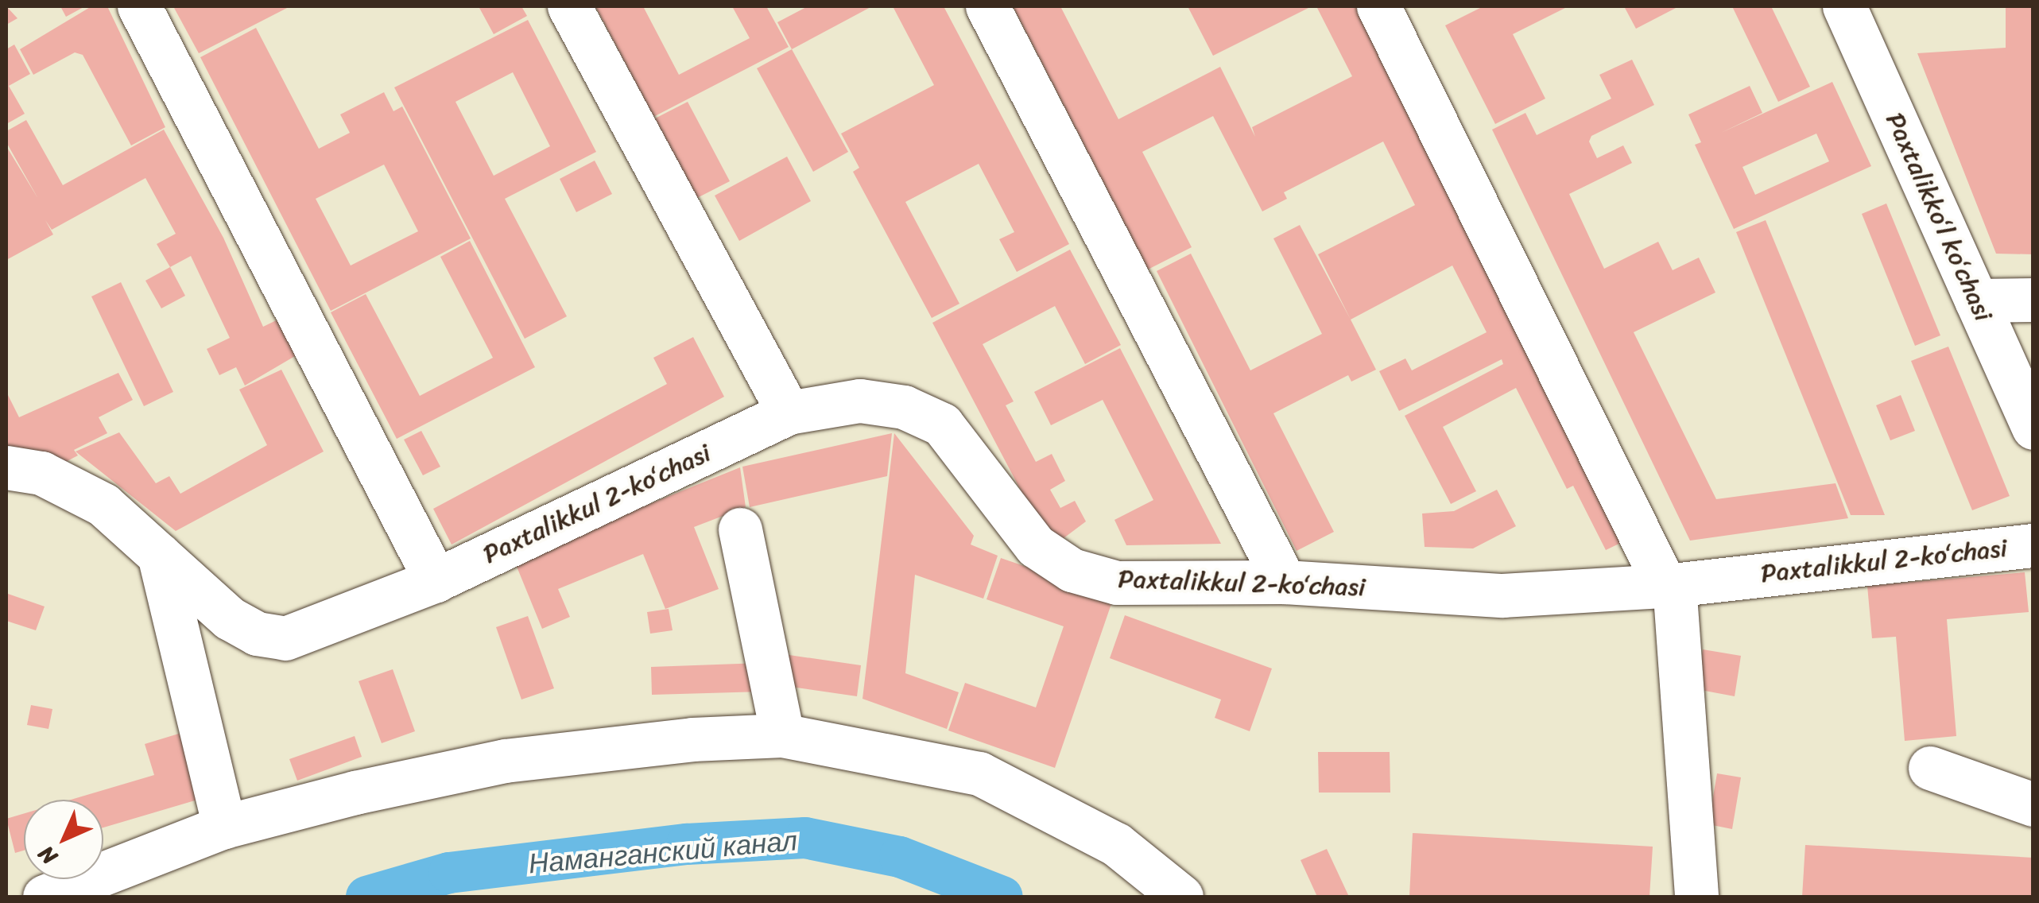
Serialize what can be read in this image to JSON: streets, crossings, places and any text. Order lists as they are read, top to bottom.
{
  "streets": {
    "street": ["Paxtalikkoʻl koʻchasi", "Paxtalikkul 2-koʻchasi"]
  },
  "water": ["Наманганский канал"],
  "north": "bottom left"
}
